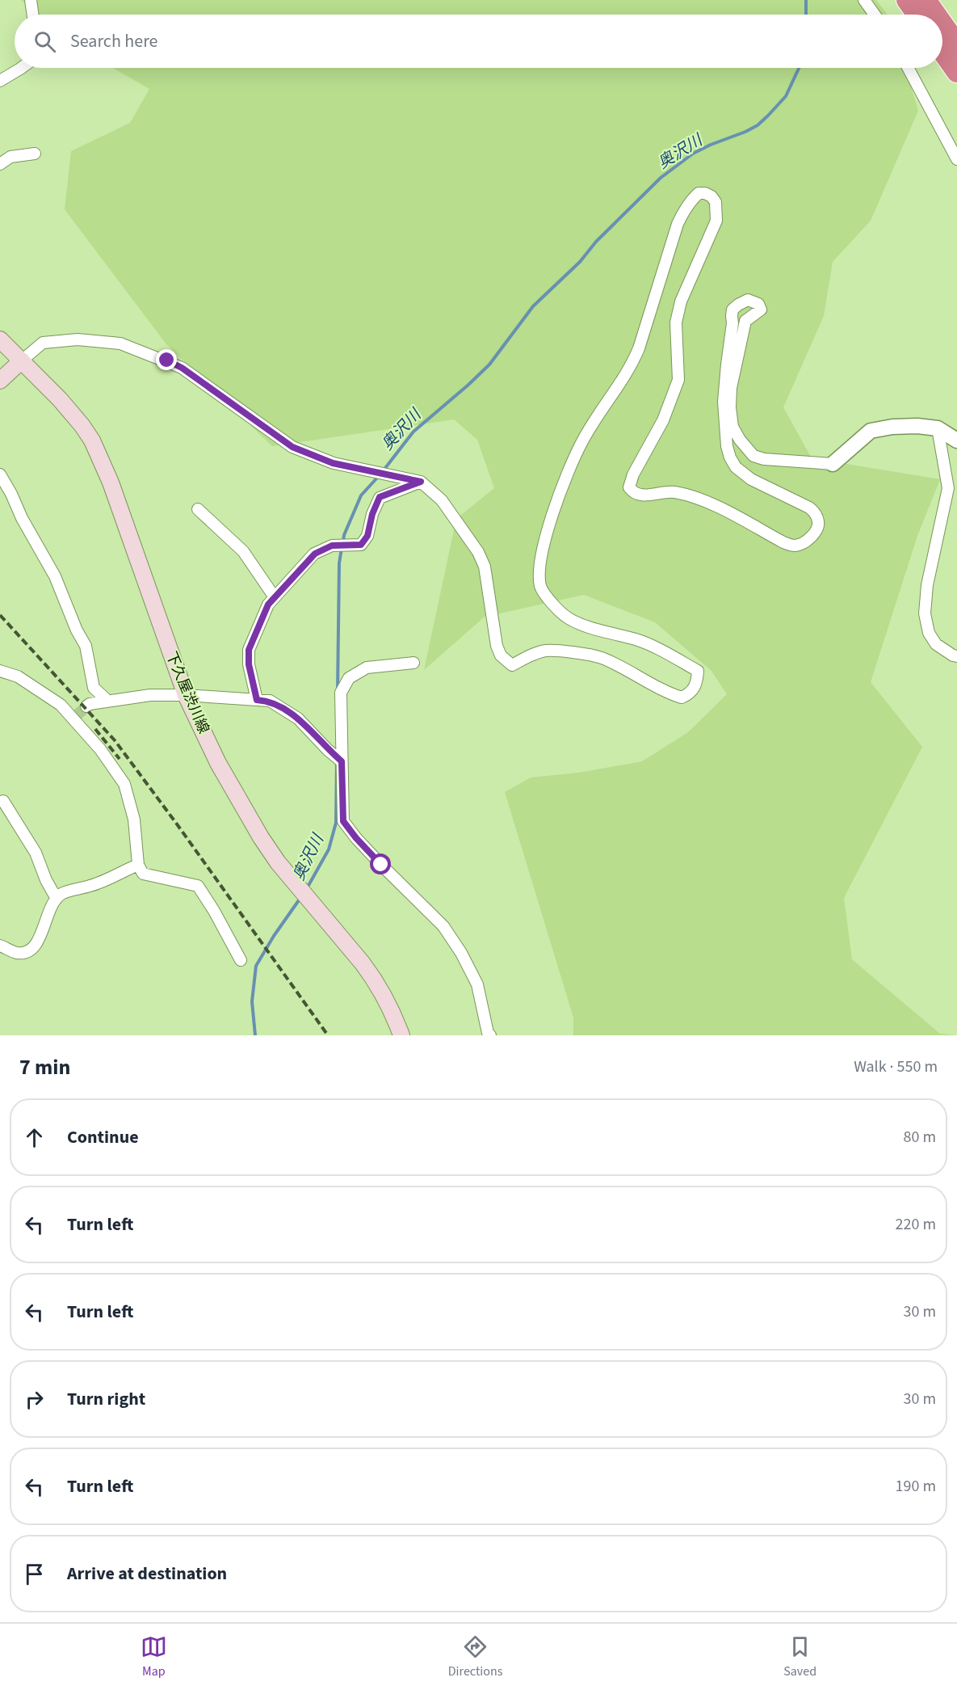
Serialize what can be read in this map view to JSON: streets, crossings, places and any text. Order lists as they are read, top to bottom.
{
  "streets": {
    "main road": ["下久屋渋川線"]
  },
  "water": ["奥沢川"],
  "page": {
    "search": "Search here",
    "heading": ["7 min", "Walk · 550 m"],
    "list": [
      ["Continue", "80 m"],
      ["Turn left", "220 m"],
      ["Turn left", "30 m"],
      ["Turn right", "30 m"],
      ["Turn left", "190 m"],
      "Arrive at destination"
    ],
    "nav": ["Map", "Directions", "Saved"]
  }
}
